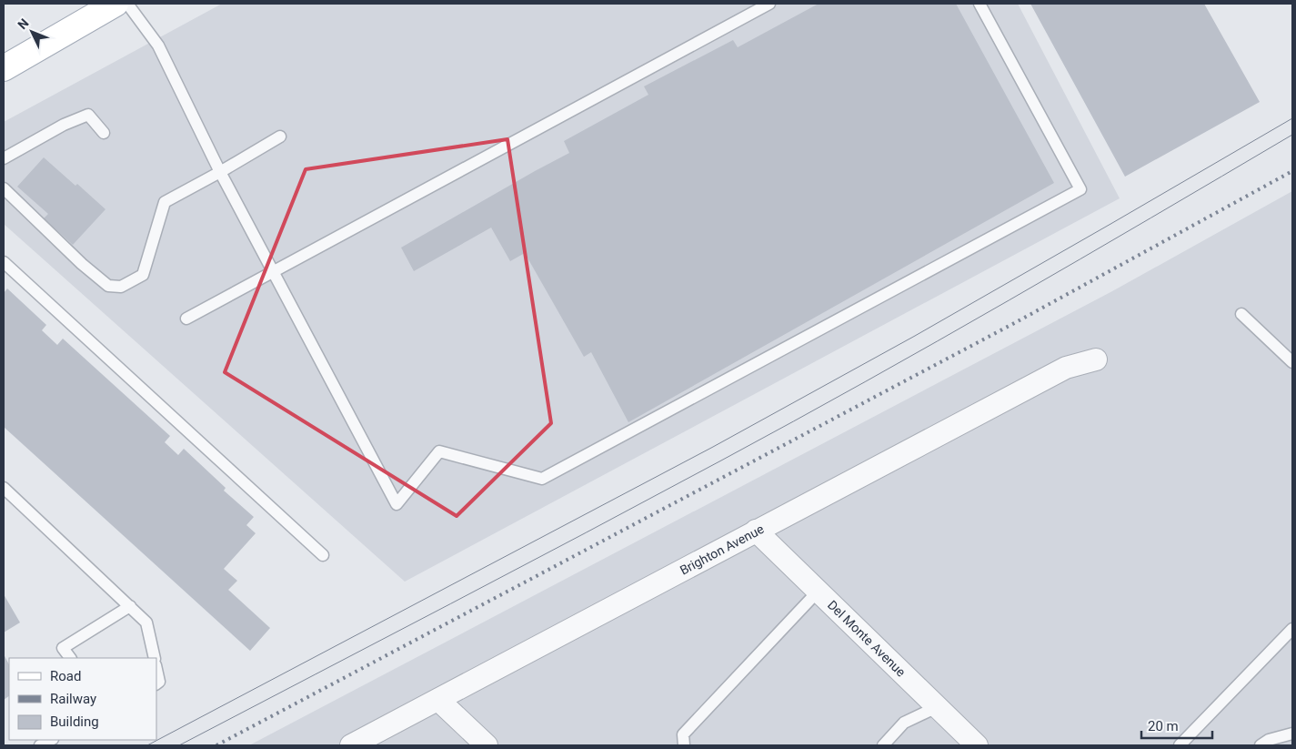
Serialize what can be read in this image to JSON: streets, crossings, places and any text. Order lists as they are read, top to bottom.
{
  "streets": {
    "street": ["Brighton Avenue", "Del Monte Avenue"]
  },
  "crossings": [
    ["Brighton Avenue", "Del Monte Avenue"]
  ],
  "legend": ["Road", "Railway", "Building"],
  "scale_bar": "20 m",
  "north": "top left"
}
